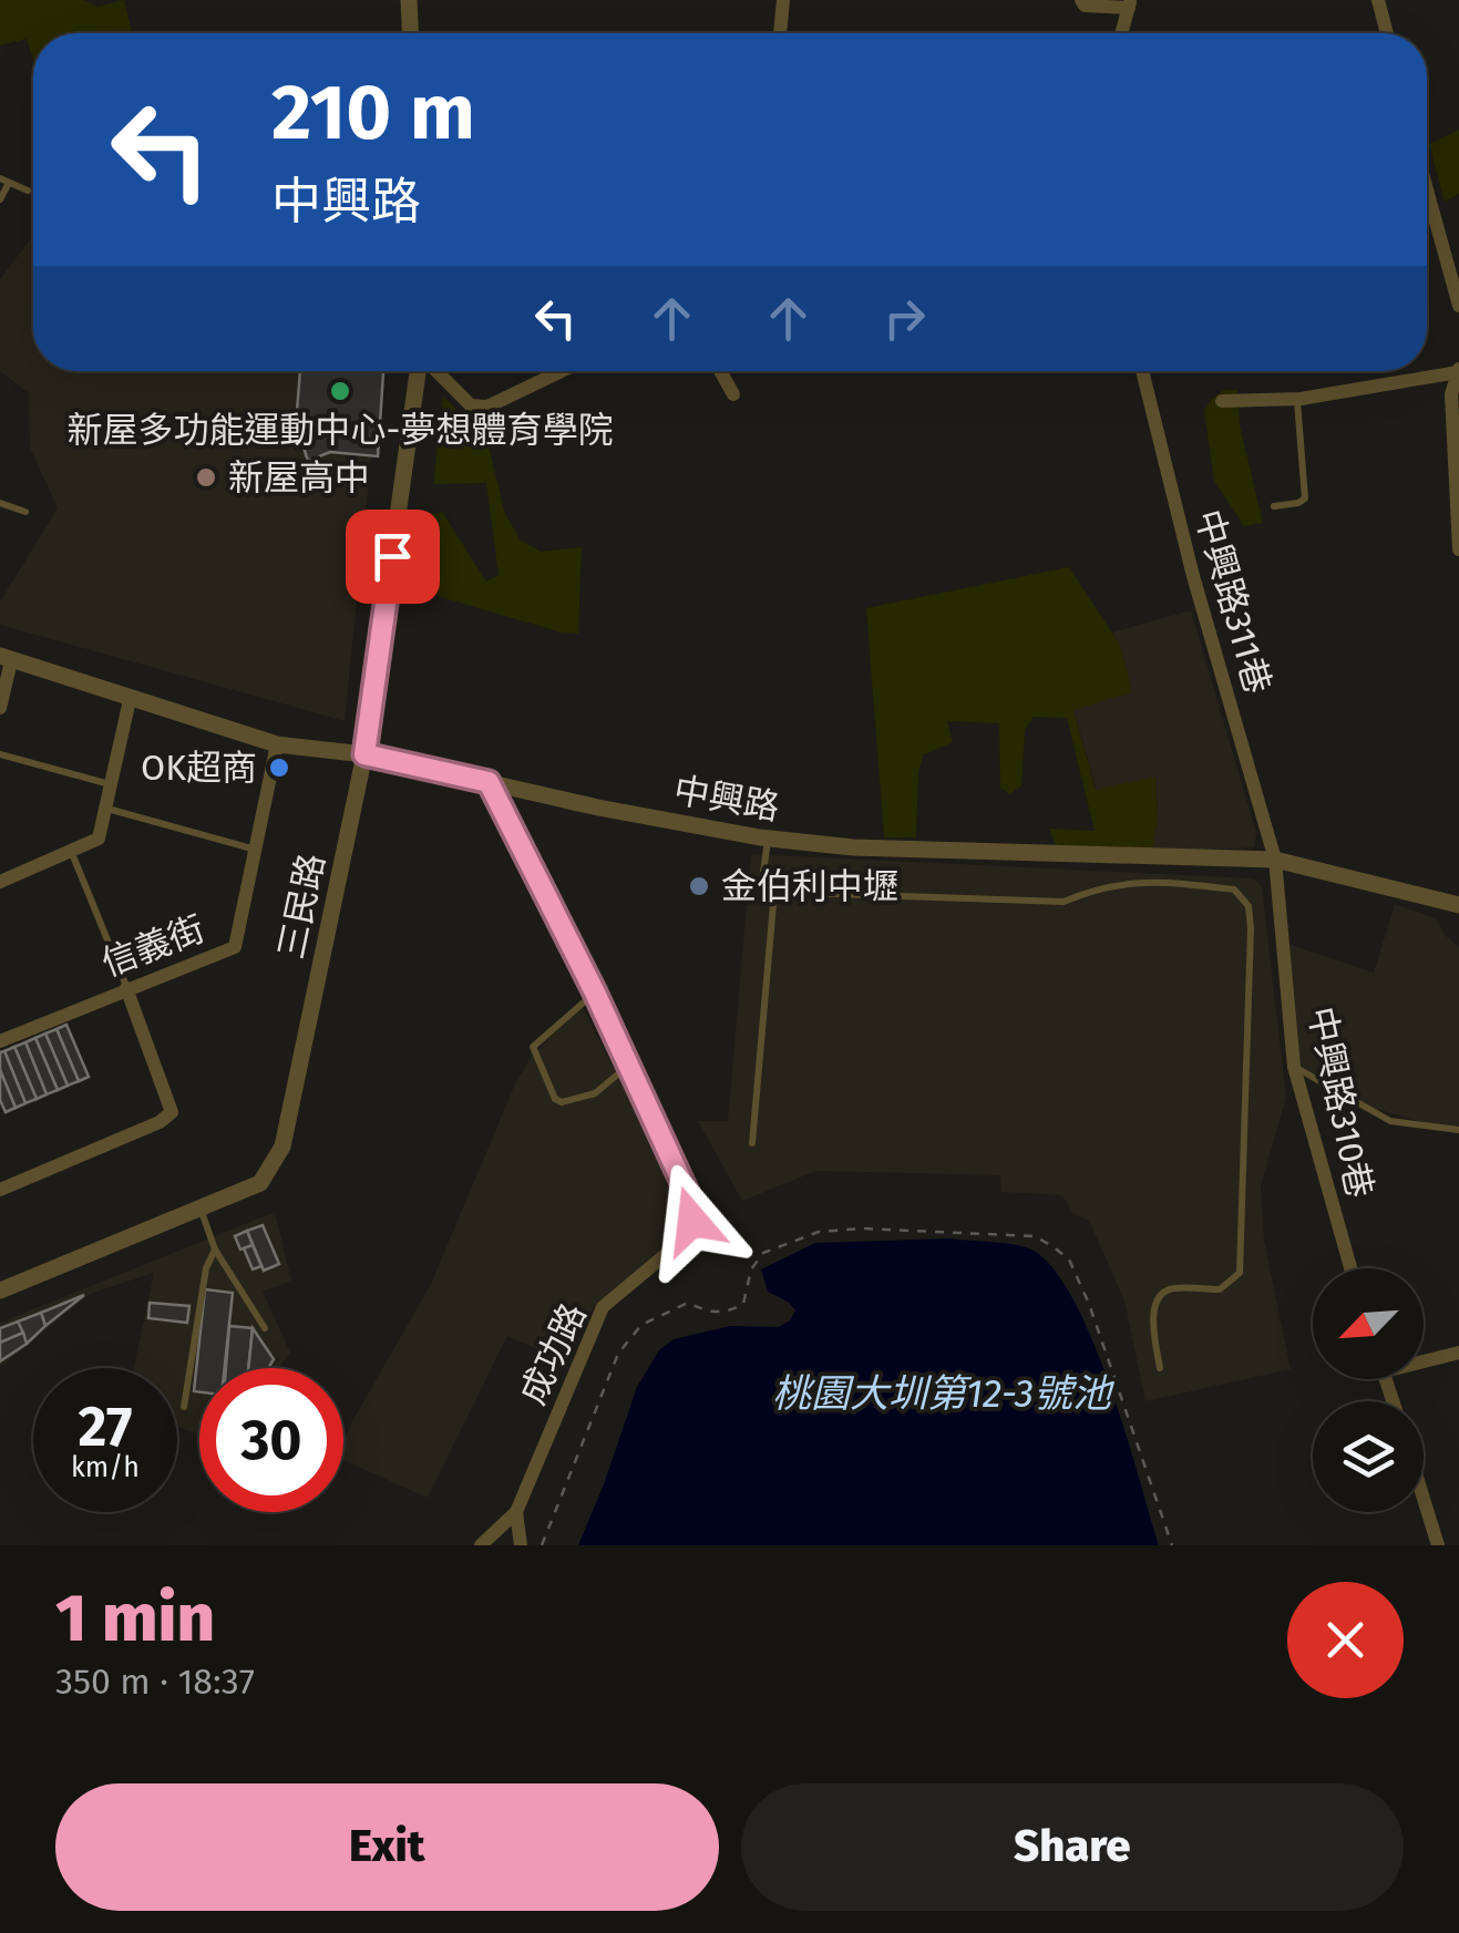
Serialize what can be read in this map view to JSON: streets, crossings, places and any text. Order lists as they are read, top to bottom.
{
  "streets": {
    "street": [
      "中興路311巷",
      "中興路",
      "三民路",
      "信義街",
      "中興路310巷",
      "成功路"
    ]
  },
  "crossings": [
    ["中興路311巷", "中興路"],
    ["中興路311巷", "中興路310巷"],
    ["中興路", "三民路"],
    ["中興路", "中興路310巷"],
    ["中興路", "成功路"]
  ],
  "water": ["桃園大圳第12-3號池"],
  "places": [
    "新屋多功能運動中心-夢想體育學院",
    "新屋高中",
    "OK超商",
    "金伯利中壢"
  ],
  "north": "bottom left",
  "page": {
    "turn": ["210 m", "中興路"],
    "speed": "27 km/h",
    "limit": "30",
    "heading": ["1 min", "350 m · 18:37"],
    "buttons": ["Exit", "Share"]
  }
}
